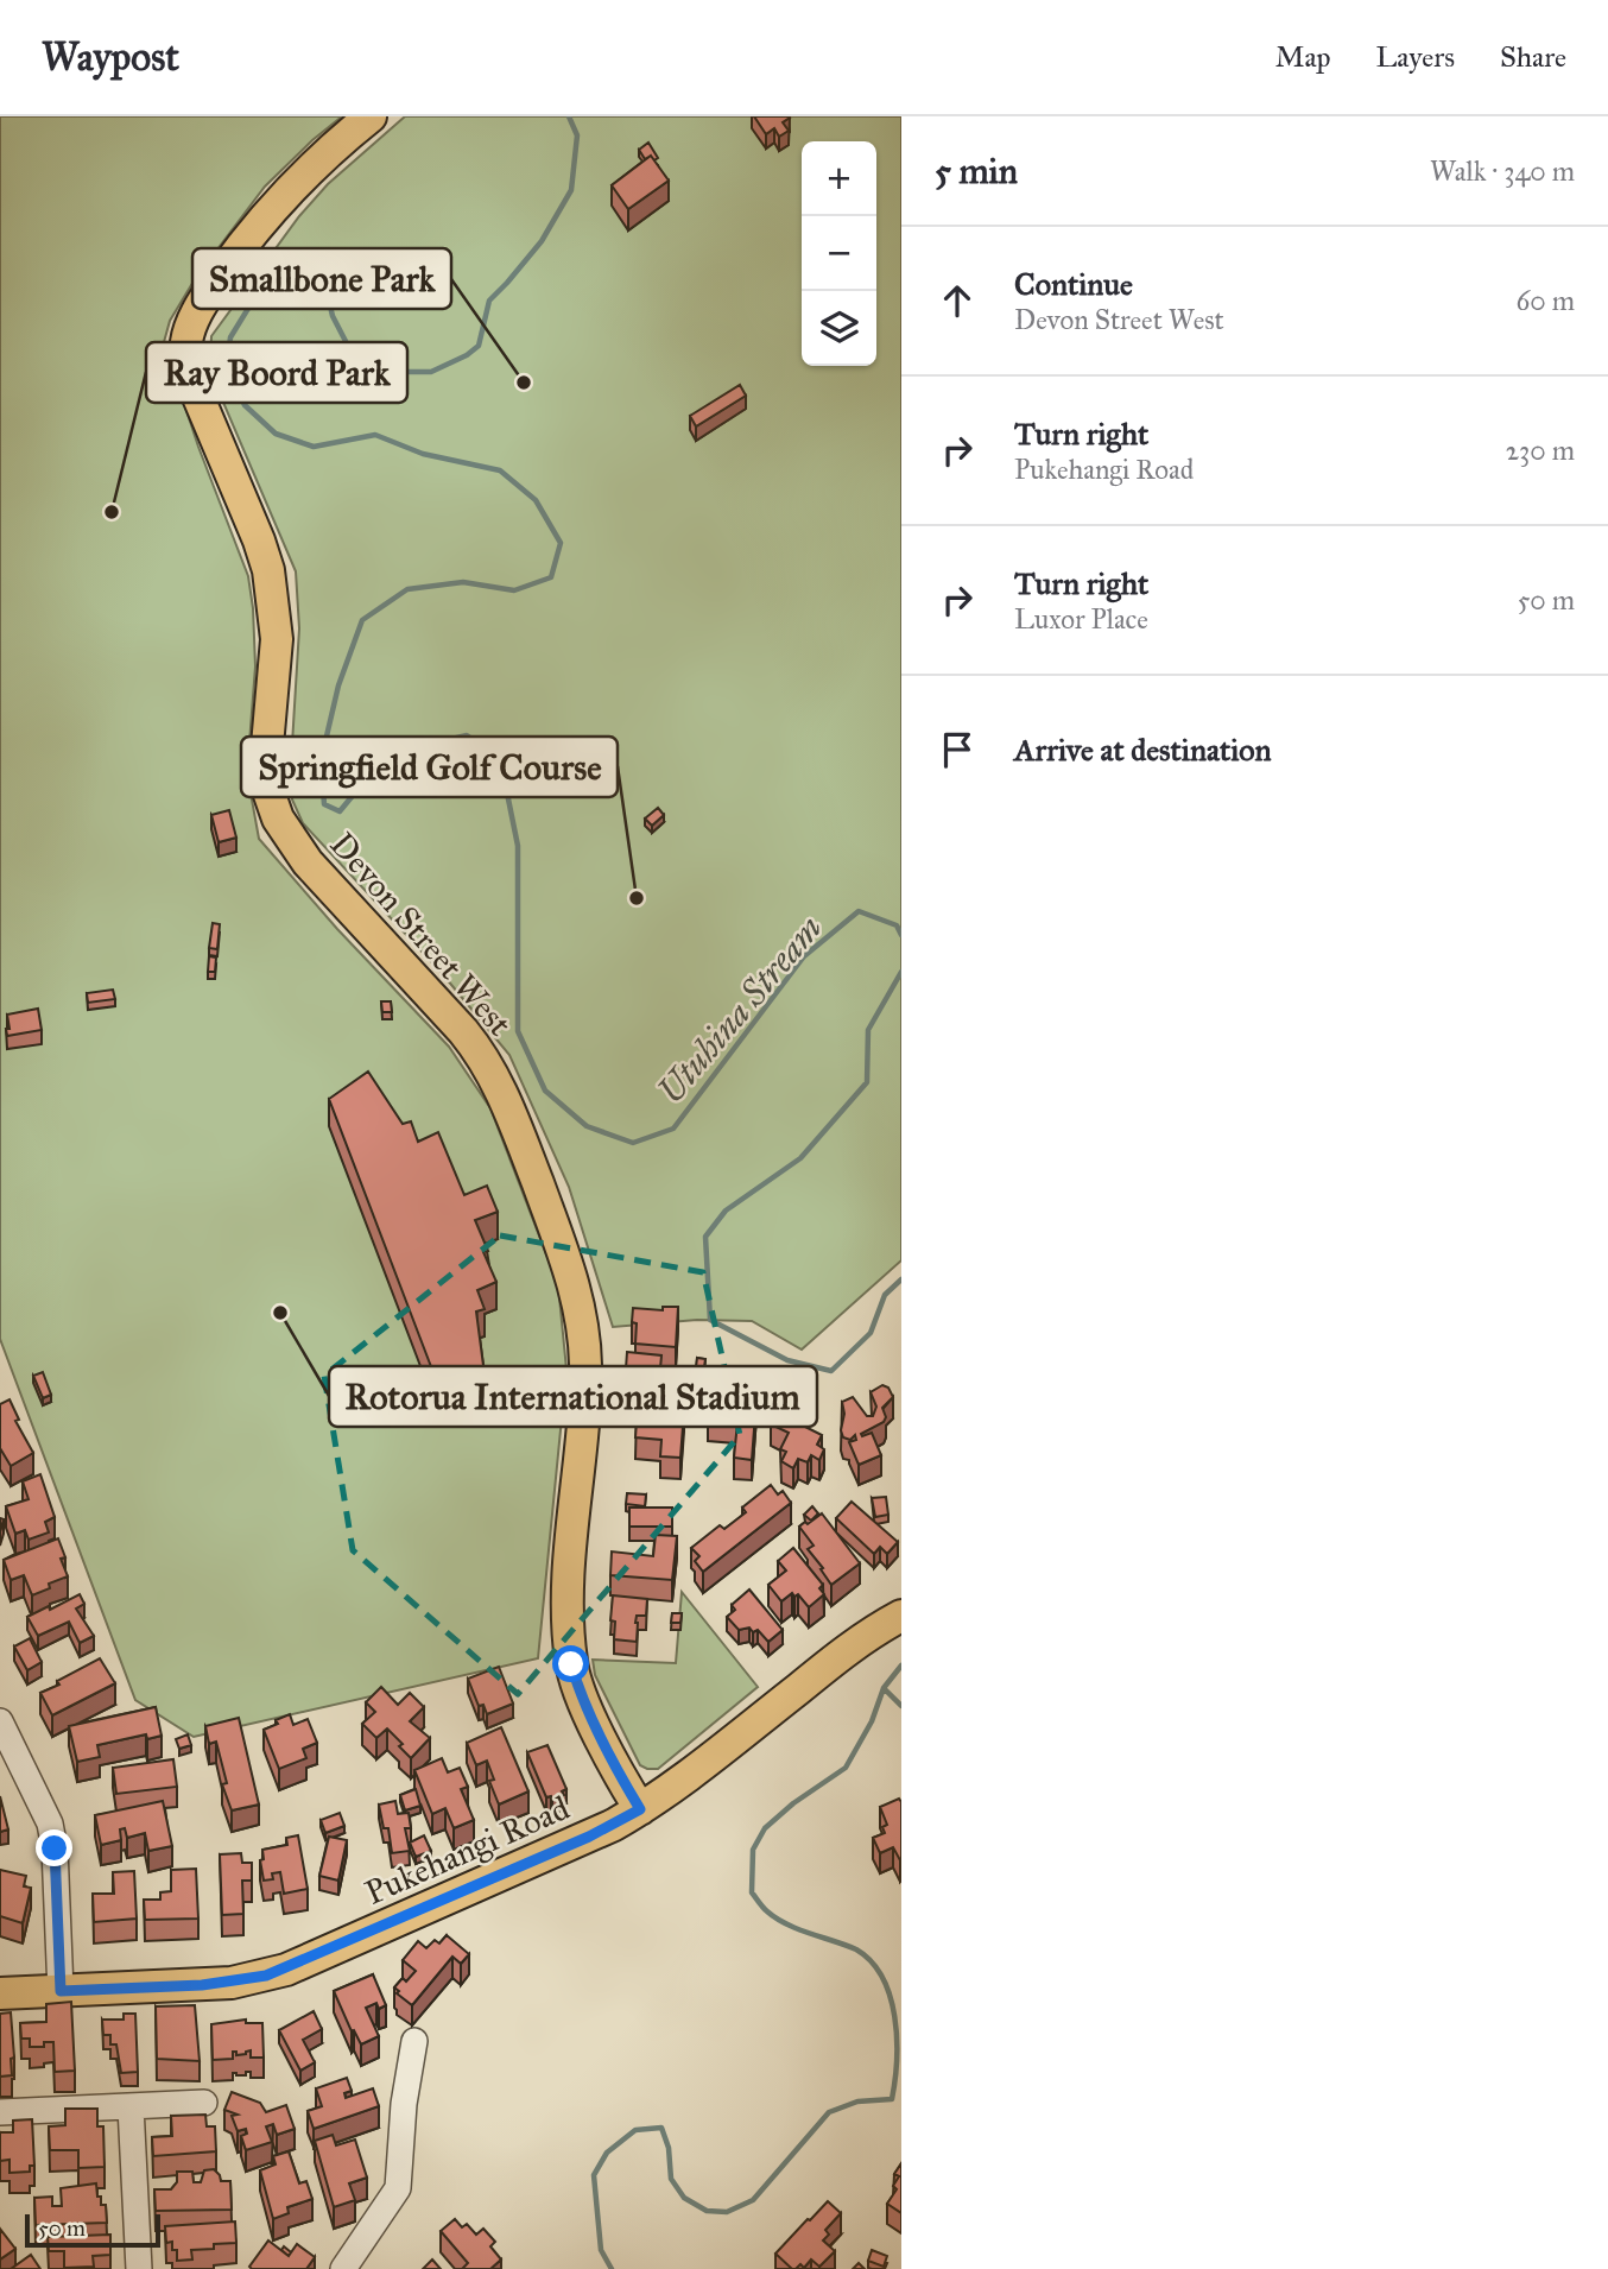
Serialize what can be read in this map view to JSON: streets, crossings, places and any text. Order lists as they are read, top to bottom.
{
  "streets": {
    "main road": ["Devon Street West", "Pukehangi Road"]
  },
  "crossings": [
    ["Devon Street West", "Pukehangi Road"]
  ],
  "water": ["Utuhina Stream"],
  "places": [
    "Smallbone Park",
    "Ray Boord Park",
    "Springfield Golf Course",
    "Rotorua International Stadium"
  ],
  "scale_bar": "50 m",
  "page": {
    "header": "Waypost",
    "nav": ["Map", "Layers", "Share"],
    "heading": ["5 min", "Walk · 340 m"],
    "map_buttons": ["+", "−"],
    "list": [
      ["Continue", "Devon Street West", "60 m"],
      ["Turn right", "Pukehangi Road", "230 m"],
      ["Turn right", "Luxor Place", "50 m"],
      "Arrive at destination"
    ],
    "scale": "50 m"
  }
}
